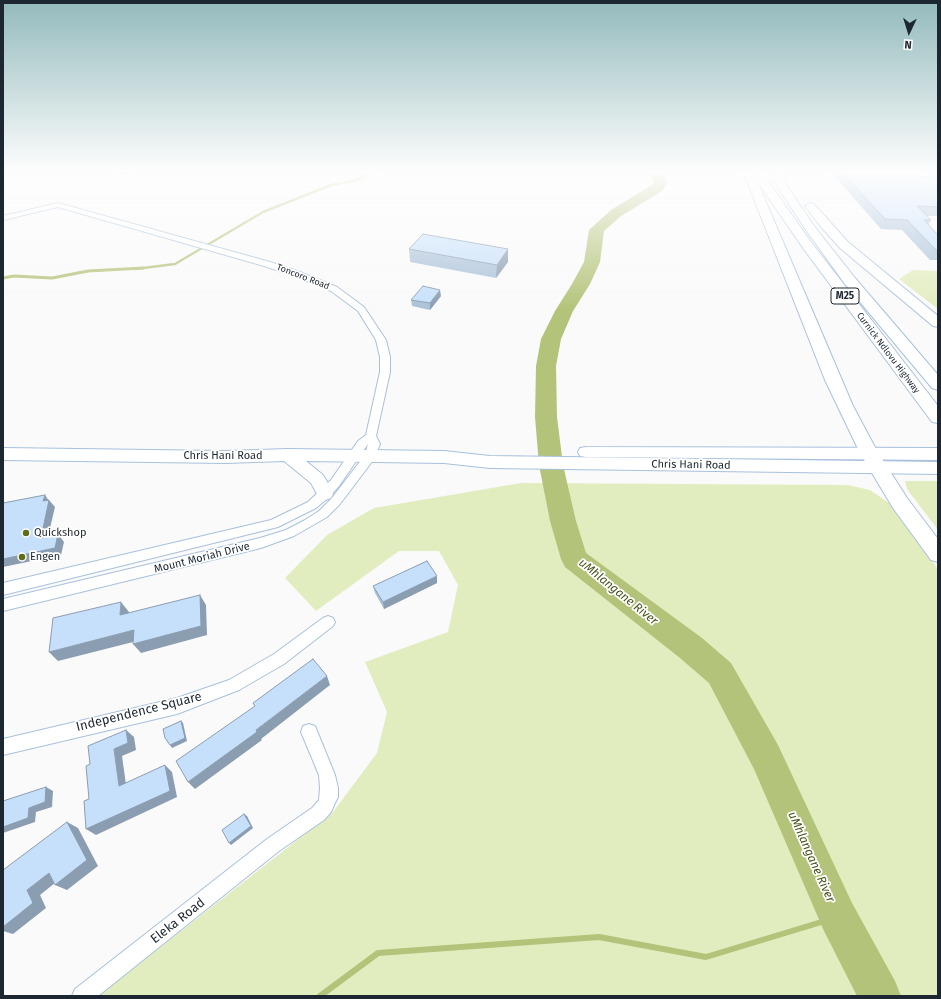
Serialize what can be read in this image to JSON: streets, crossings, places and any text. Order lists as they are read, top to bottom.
{
  "streets": {
    "main road": ["M25", "Curnick Ndlovu Highway", "Chris Hani Road"],
    "street": [
      "Toncoro Road",
      "Mount Moriah Drive",
      "Independence Square",
      "Eleka Road"
    ]
  },
  "crossings": [
    ["Toncoro Road", "Chris Hani Road"],
    ["Toncoro Road", "Mount Moriah Drive"],
    ["Chris Hani Road", "Mount Moriah Drive"]
  ],
  "water": ["uMhlangane River"],
  "places": ["Quickshop", "Engen"],
  "north": "bottom"
}
